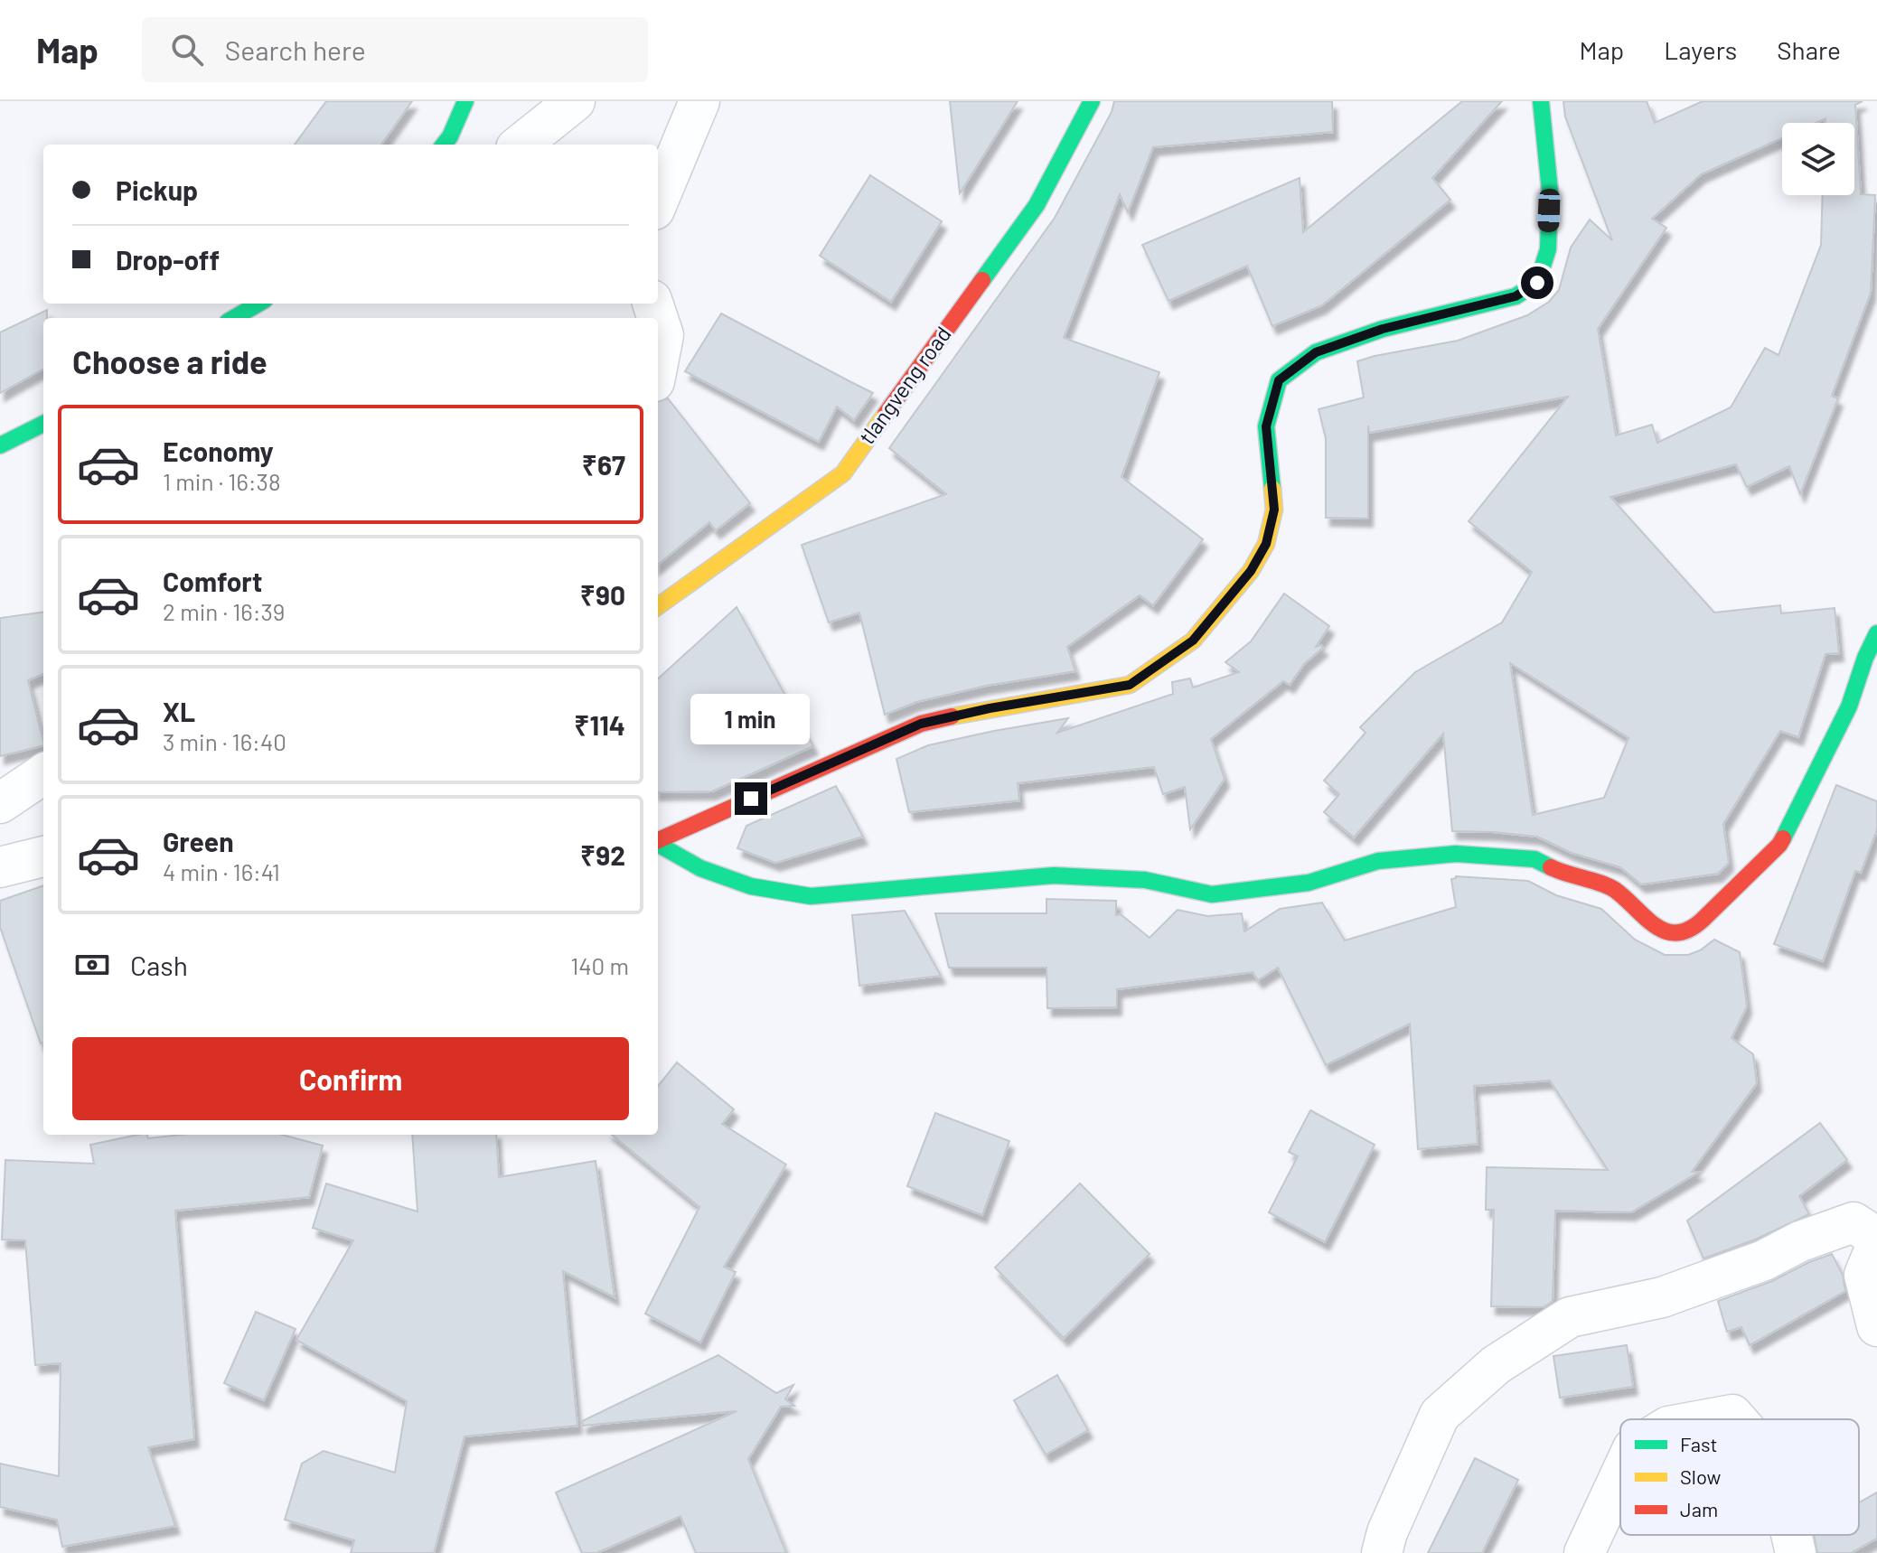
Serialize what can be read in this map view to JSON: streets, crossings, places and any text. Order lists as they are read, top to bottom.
{
  "streets": {
    "main road": ["tlangveng road"]
  },
  "legend": ["Fast", "Slow", "Jam"],
  "page": {
    "header": "Map",
    "search": "Search here",
    "nav": ["Map", "Layers", "Share"],
    "banner": ["Pickup", "Drop-off"],
    "heading": "Choose a ride",
    "list": [
      {
        "name": "Economy",
        "note": "1 min · 16:38",
        "value": "₹67"
      },
      {
        "name": "Comfort",
        "note": "2 min · 16:39",
        "value": "₹90"
      },
      {
        "name": "XL",
        "note": "3 min · 16:40",
        "value": "₹114"
      },
      {
        "name": "Green",
        "note": "4 min · 16:41",
        "value": "₹92"
      }
    ],
    "bubble": "1 min",
    "pay": ["Cash", "140 m"],
    "buttons": "Confirm"
  }
}
